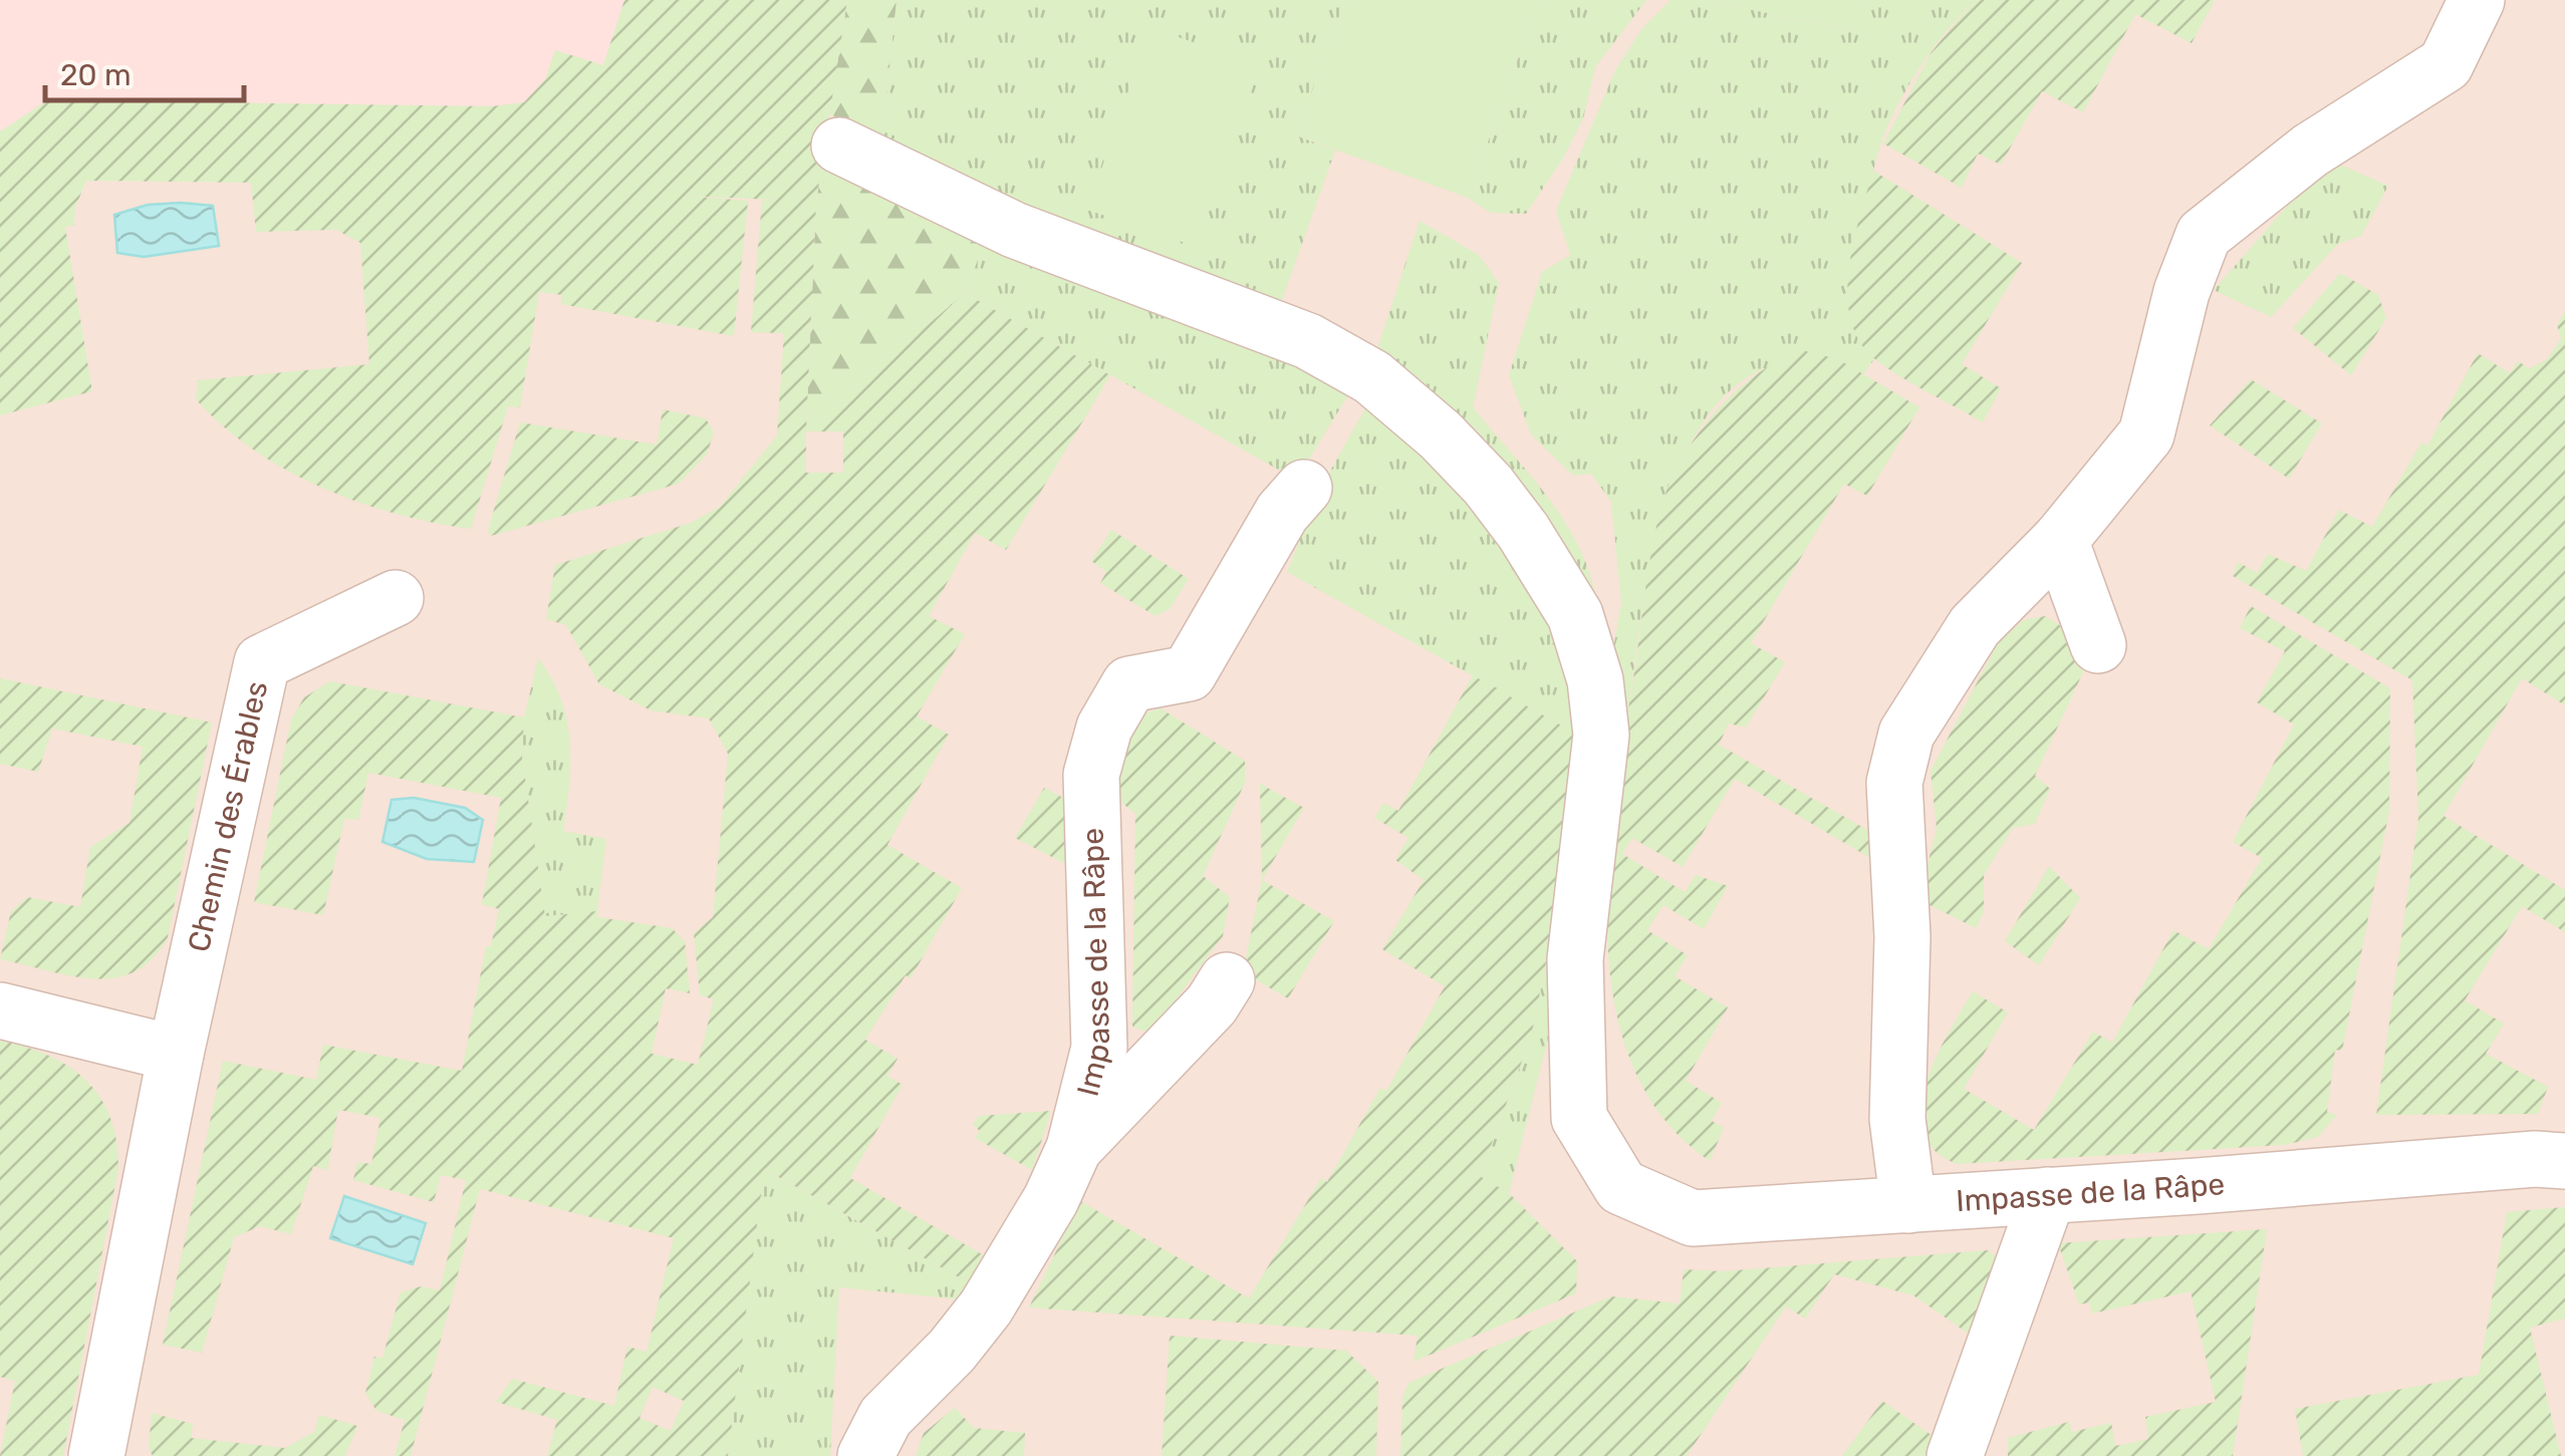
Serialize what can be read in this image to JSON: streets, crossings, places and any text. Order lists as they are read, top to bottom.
{
  "streets": {
    "street": ["Chemin des Érables", "Impasse de la Râpe"]
  },
  "scale_bar": "20 m"
}
